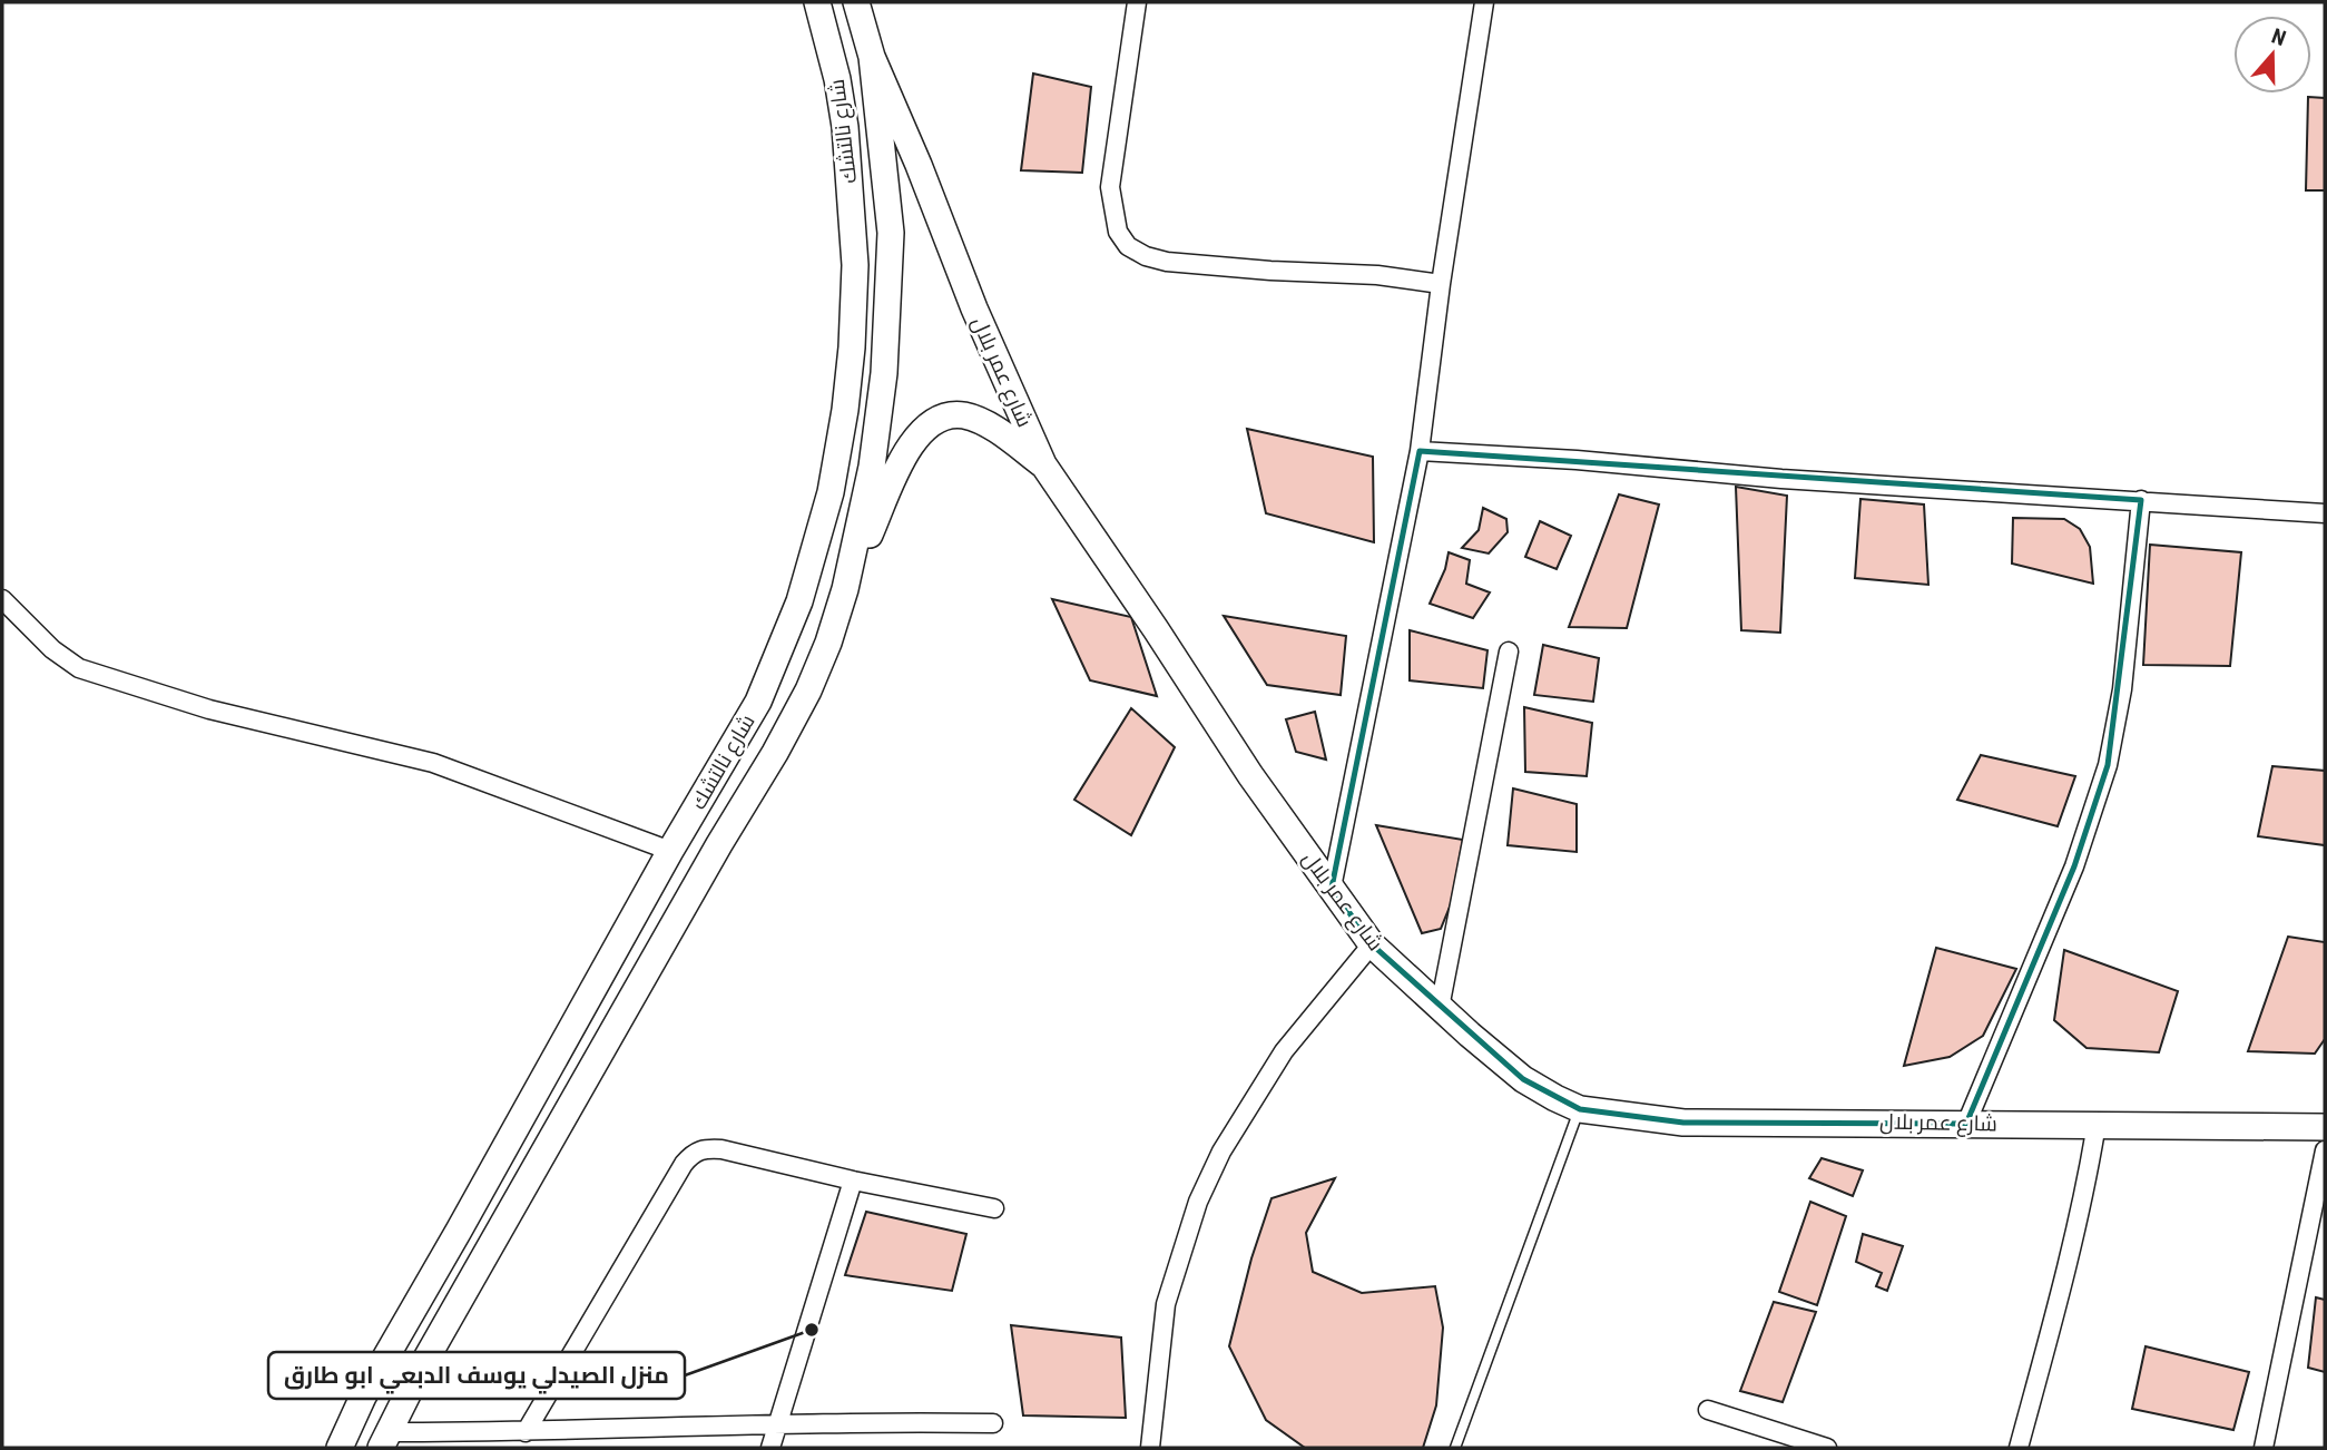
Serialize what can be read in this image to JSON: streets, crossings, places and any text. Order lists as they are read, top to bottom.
{
  "streets": {
    "main road": ["شارع نالتشك", "شارع عمر بلال"]
  },
  "crossings": [
    ["شارع نالتشك", "شارع عمر بلال"]
  ],
  "places": ["منزل الصيدلي يوسف الدبعي ابو طارق"],
  "north": "top"
}
